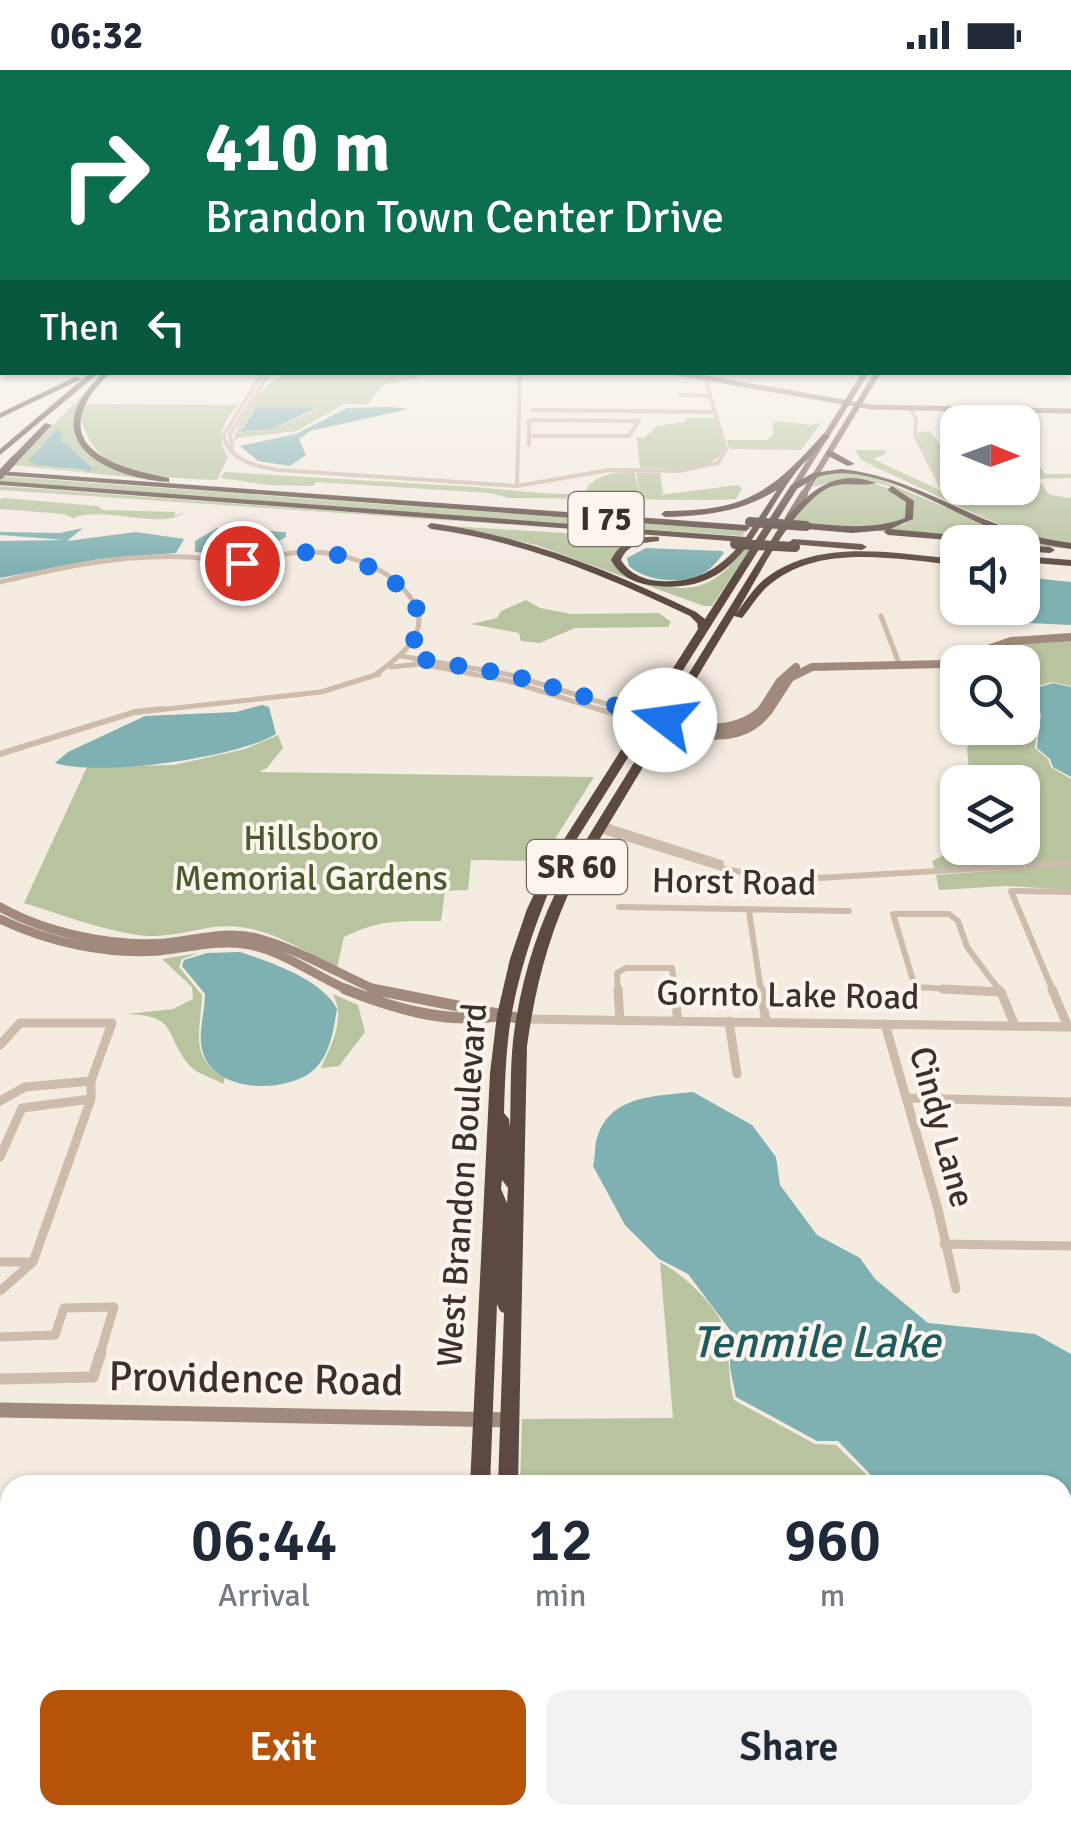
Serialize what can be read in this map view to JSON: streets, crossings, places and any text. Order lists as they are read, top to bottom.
{
  "streets": {
    "highway": ["I 75", "SR 60", "West Brandon Boulevard"],
    "street": [
      "Horst Road",
      "Gornto Lake Road",
      "Cindy Lane",
      "Providence Road"
    ]
  },
  "crossings": [
    ["SR 60", "West Brandon Boulevard"],
    ["Gornto Lake Road", "Cindy Lane"],
    ["Gornto Lake Road", "West Brandon Boulevard"],
    ["West Brandon Boulevard", "Providence Road"]
  ],
  "water": ["Tenmile Lake"],
  "parks": ["Hillsboro Memorial Gardens"],
  "north": "right",
  "page": {
    "status": "06:32",
    "turn": ["410 m", "Brandon Town Center Drive"],
    "then": "Then",
    "eta": [
      "06:44",
      "Arrival",
      "12",
      "min",
      "960",
      "m"
    ],
    "buttons": ["Exit", "Share"]
  }
}
